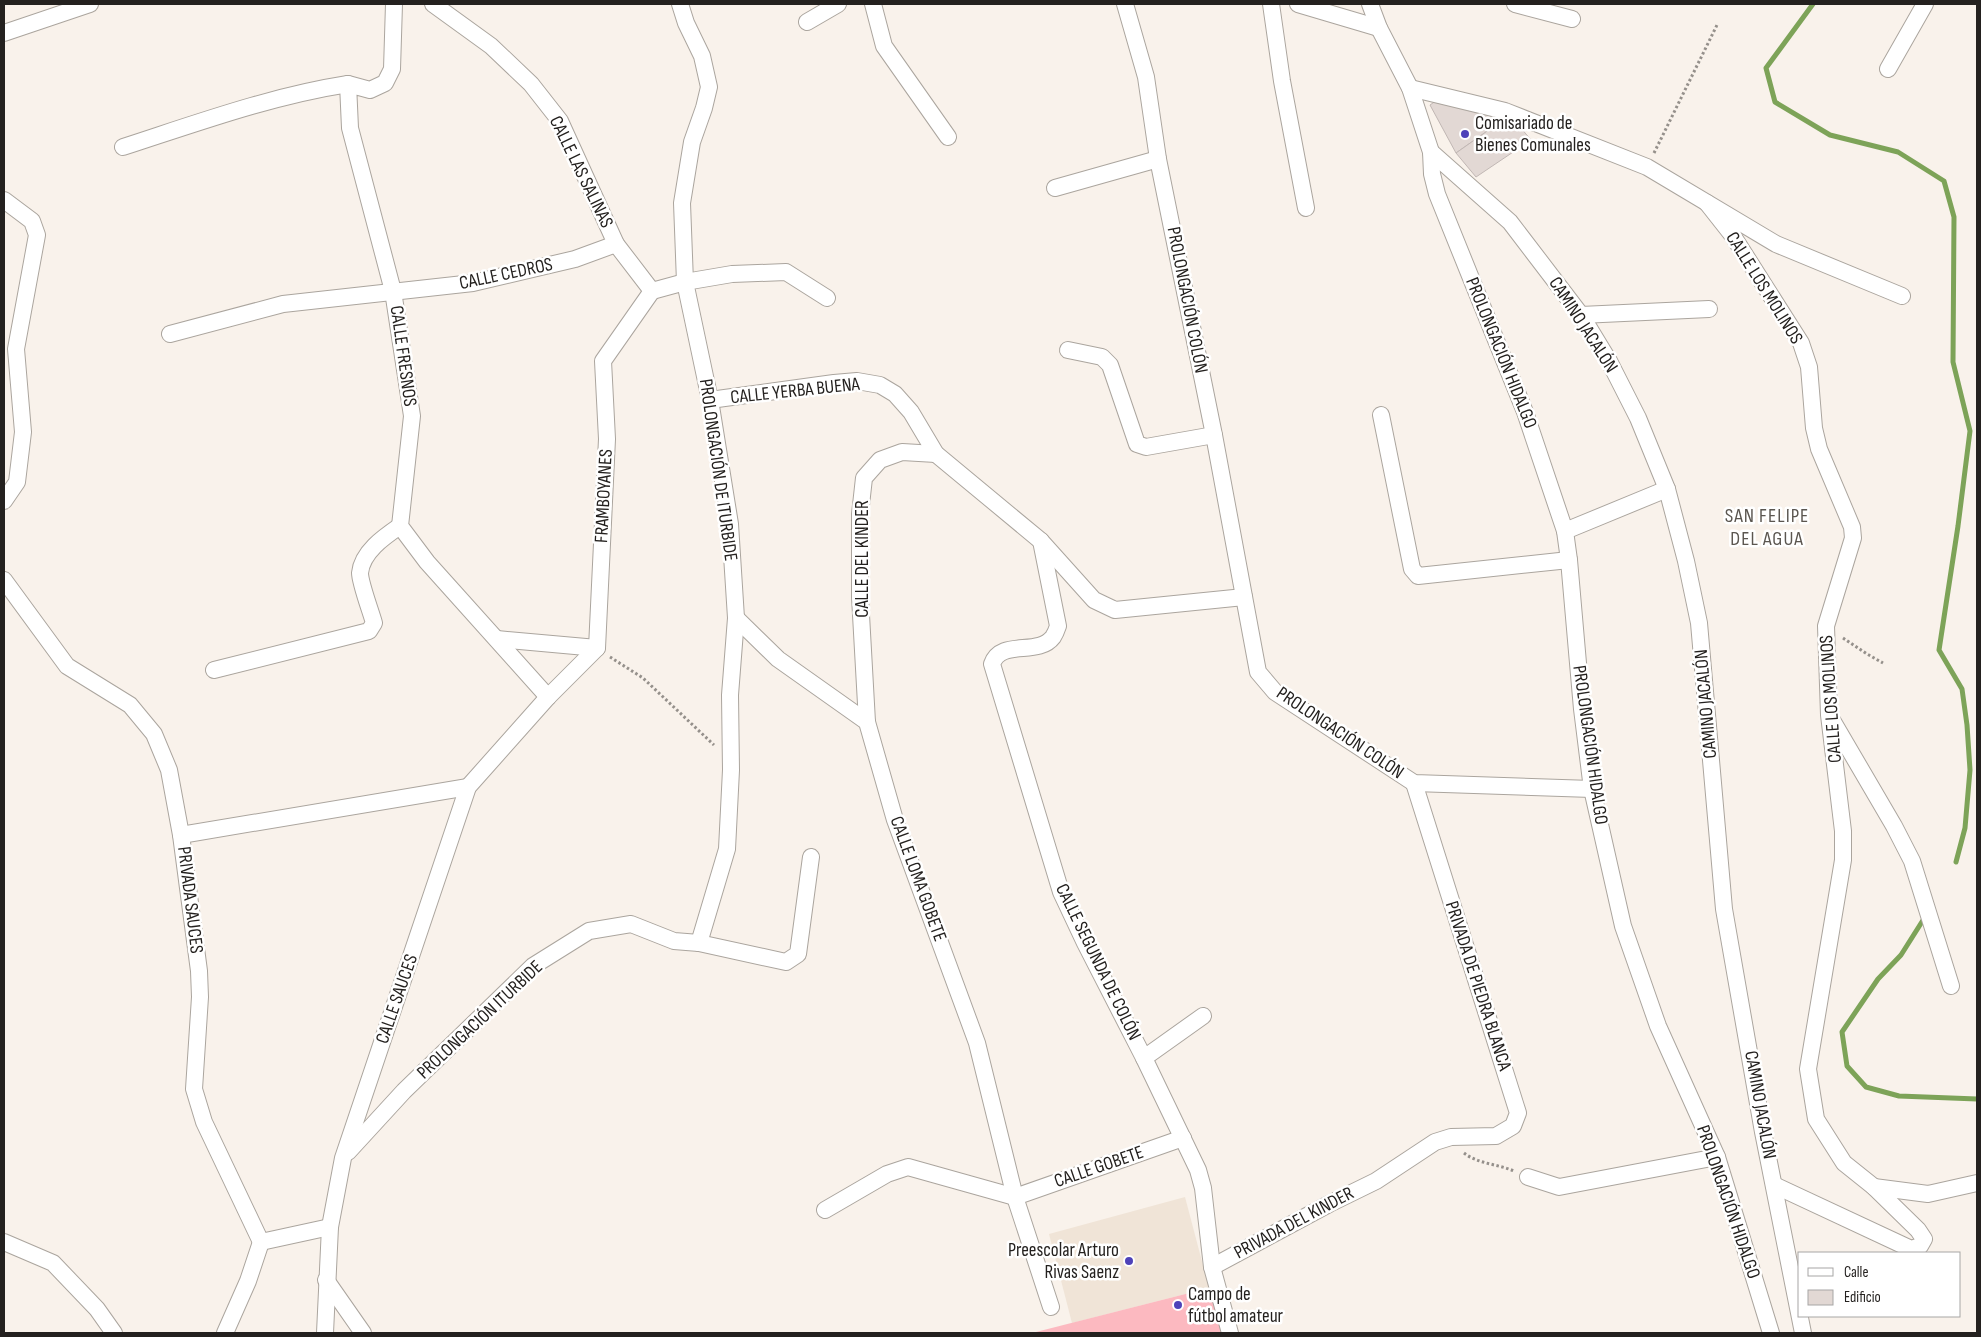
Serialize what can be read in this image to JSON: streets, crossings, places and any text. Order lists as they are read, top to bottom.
{
  "streets": {
    "street": [
      "CALLE LAS SALINAS",
      "CALLE CEDROS",
      "CALLE LOS MOLINOS",
      "PROLONGACIÓN COLÓN",
      "CAMINO JACALÓN",
      "PROLONGACIÓN HIDALGO",
      "CALLE FRESNOS",
      "CALLE YERBA BUENA",
      "PROLONGACIÓN DE ITURBIDE",
      "FRAMBOYANES",
      "CALLE DEL KINDER",
      "CALLE LOMA GOBETE",
      "PRIVADA SAUCES",
      "CALLE SEGUNDA DE COLÓN",
      "PRIVADA DE PIEDRA BLANCA",
      "CALLE SAUCES",
      "PROLONGACIÓN ITURBIDE",
      "CALLE GOBETE",
      "PRIVADA DEL KINDER"
    ]
  },
  "crossings": [
    ["CALLE LAS SALINAS", "CALLE CEDROS"],
    ["CALLE CEDROS", "CALLE FRESNOS"],
    ["CALLE LOS MOLINOS", "CAMINO JACALÓN"],
    ["PROLONGACIÓN COLÓN", "PROLONGACIÓN HIDALGO"],
    ["PROLONGACIÓN COLÓN", "PRIVADA DE PIEDRA BLANCA"],
    ["CAMINO JACALÓN", "PROLONGACIÓN HIDALGO"],
    ["CALLE YERBA BUENA", "PROLONGACIÓN DE ITURBIDE"],
    ["CALLE YERBA BUENA", "CALLE DEL KINDER"],
    ["PROLONGACIÓN DE ITURBIDE", "PROLONGACIÓN ITURBIDE"],
    ["CALLE DEL KINDER", "CALLE LOMA GOBETE"],
    ["CALLE LOMA GOBETE", "CALLE GOBETE"],
    ["PRIVADA SAUCES", "CALLE SAUCES"],
    ["CALLE SEGUNDA DE COLÓN", "CALLE GOBETE"],
    ["CALLE SEGUNDA DE COLÓN", "PRIVADA DEL KINDER"],
    ["PRIVADA DE PIEDRA BLANCA", "PRIVADA DEL KINDER"],
    ["CALLE SAUCES", "PROLONGACIÓN ITURBIDE"]
  ],
  "districts": ["SAN FELIPE DEL AGUA"],
  "places": ["Comisariado de Bienes Comunales", "Preescolar Arturo Rivas Saenz", "Campo de fútbol amateur"],
  "legend": ["Calle", "Edificio"]
}
